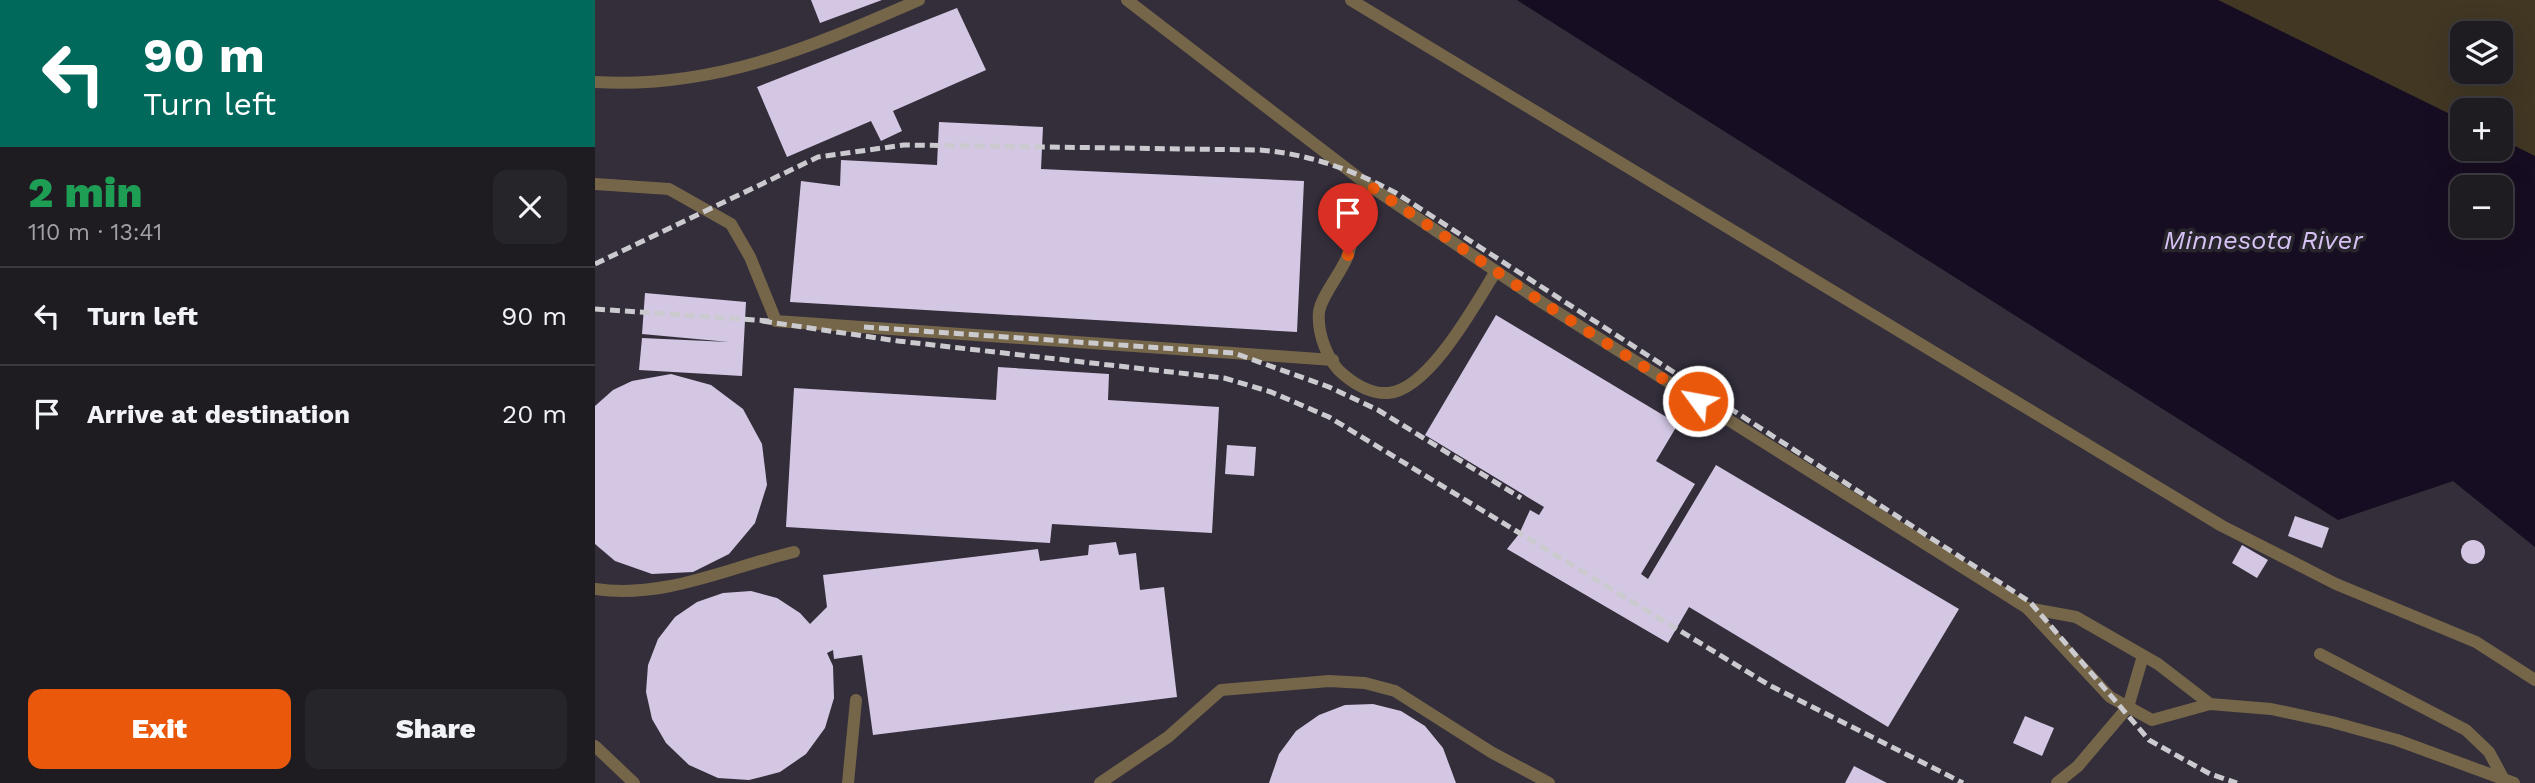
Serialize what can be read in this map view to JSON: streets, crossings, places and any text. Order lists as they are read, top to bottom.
{
  "water": ["Minnesota River"],
  "page": {
    "turn": ["90 m", "Turn left"],
    "map_buttons": ["+", "−"],
    "heading": ["2 min", "110 m · 13:41"],
    "list": [
      {
        "name": "Turn left",
        "value": "90 m"
      },
      {
        "name": "Arrive at destination",
        "value": "20 m"
      }
    ],
    "buttons": ["Exit", "Share"]
  }
}
